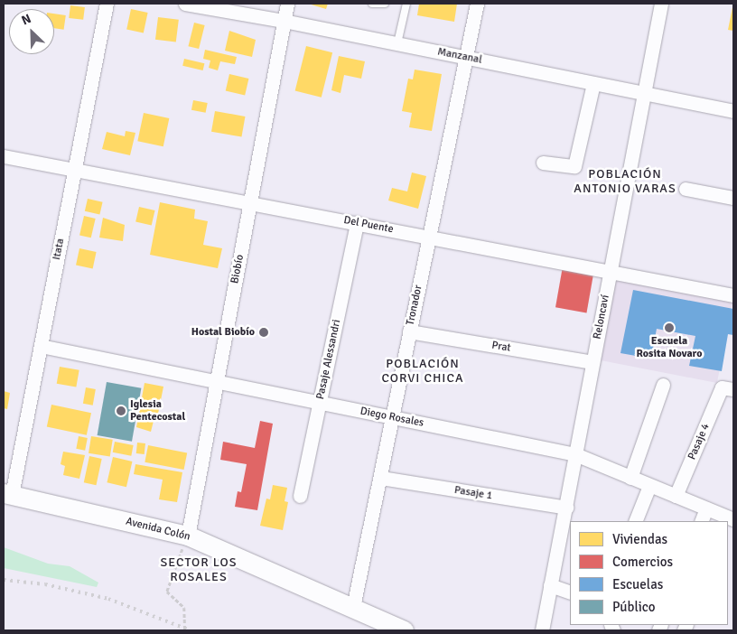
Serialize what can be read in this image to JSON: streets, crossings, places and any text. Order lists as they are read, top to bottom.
{
  "streets": {
    "main road": ["Avenida Colón"],
    "street": [
      "Manzanal",
      "Del Puente",
      "Itata",
      "Biobío",
      "Tronador",
      "Reloncaví",
      "Prat",
      "Pasaje Alessandri",
      "Diego Rosales",
      "Pasaje 4",
      "Pasaje 1"
    ]
  },
  "crossings": [
    ["Manzanal", "Biobío"],
    ["Manzanal", "Tronador"],
    ["Manzanal", "Reloncaví"],
    ["Del Puente", "Itata"],
    ["Del Puente", "Biobío"],
    ["Del Puente", "Tronador"],
    ["Del Puente", "Reloncaví"],
    ["Del Puente", "Pasaje Alessandri"],
    ["Itata", "Diego Rosales"],
    ["Itata", "Avenida Colón"],
    ["Biobío", "Diego Rosales"],
    ["Biobío", "Avenida Colón"],
    ["Tronador", "Prat"],
    ["Tronador", "Diego Rosales"],
    ["Tronador", "Pasaje 1"],
    ["Tronador", "Avenida Colón"],
    ["Reloncaví", "Prat"],
    ["Reloncaví", "Diego Rosales"],
    ["Reloncaví", "Pasaje 1"],
    ["Pasaje Alessandri", "Diego Rosales"],
    ["Diego Rosales", "Pasaje 4"]
  ],
  "districts": ["POBLACIÓN ANTONIO VARAS", "POBLACIÓN CORVI CHICA", "SECTOR LOS ROSALES"],
  "places": ["Escuela Rosita Novaro", "Hostal Biobío", "Iglesia Pentecostal"],
  "legend": [
    "Viviendas",
    "Comercios",
    "Escuelas",
    "Público"
  ],
  "north": "top left"
}
